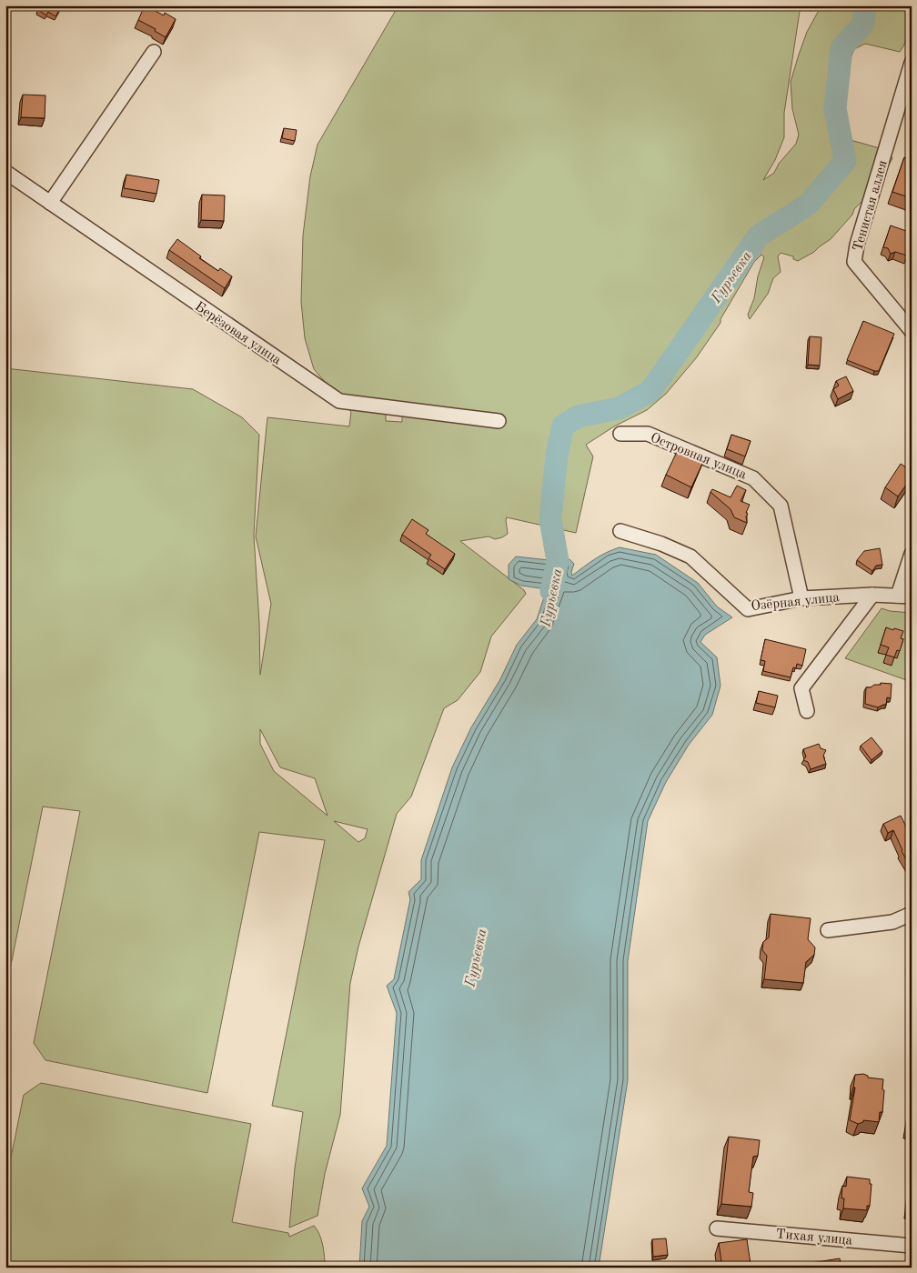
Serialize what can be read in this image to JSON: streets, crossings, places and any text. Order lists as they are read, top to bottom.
{
  "streets": {
    "street": [
      "Тенистая аллея",
      "Берёзовая улица",
      "Островная улица",
      "Озёрная улица",
      "Тихая улица"
    ]
  },
  "crossings": [
    ["Островная улица", "Озёрная улица"]
  ],
  "water": ["Гурьевка"]
}
